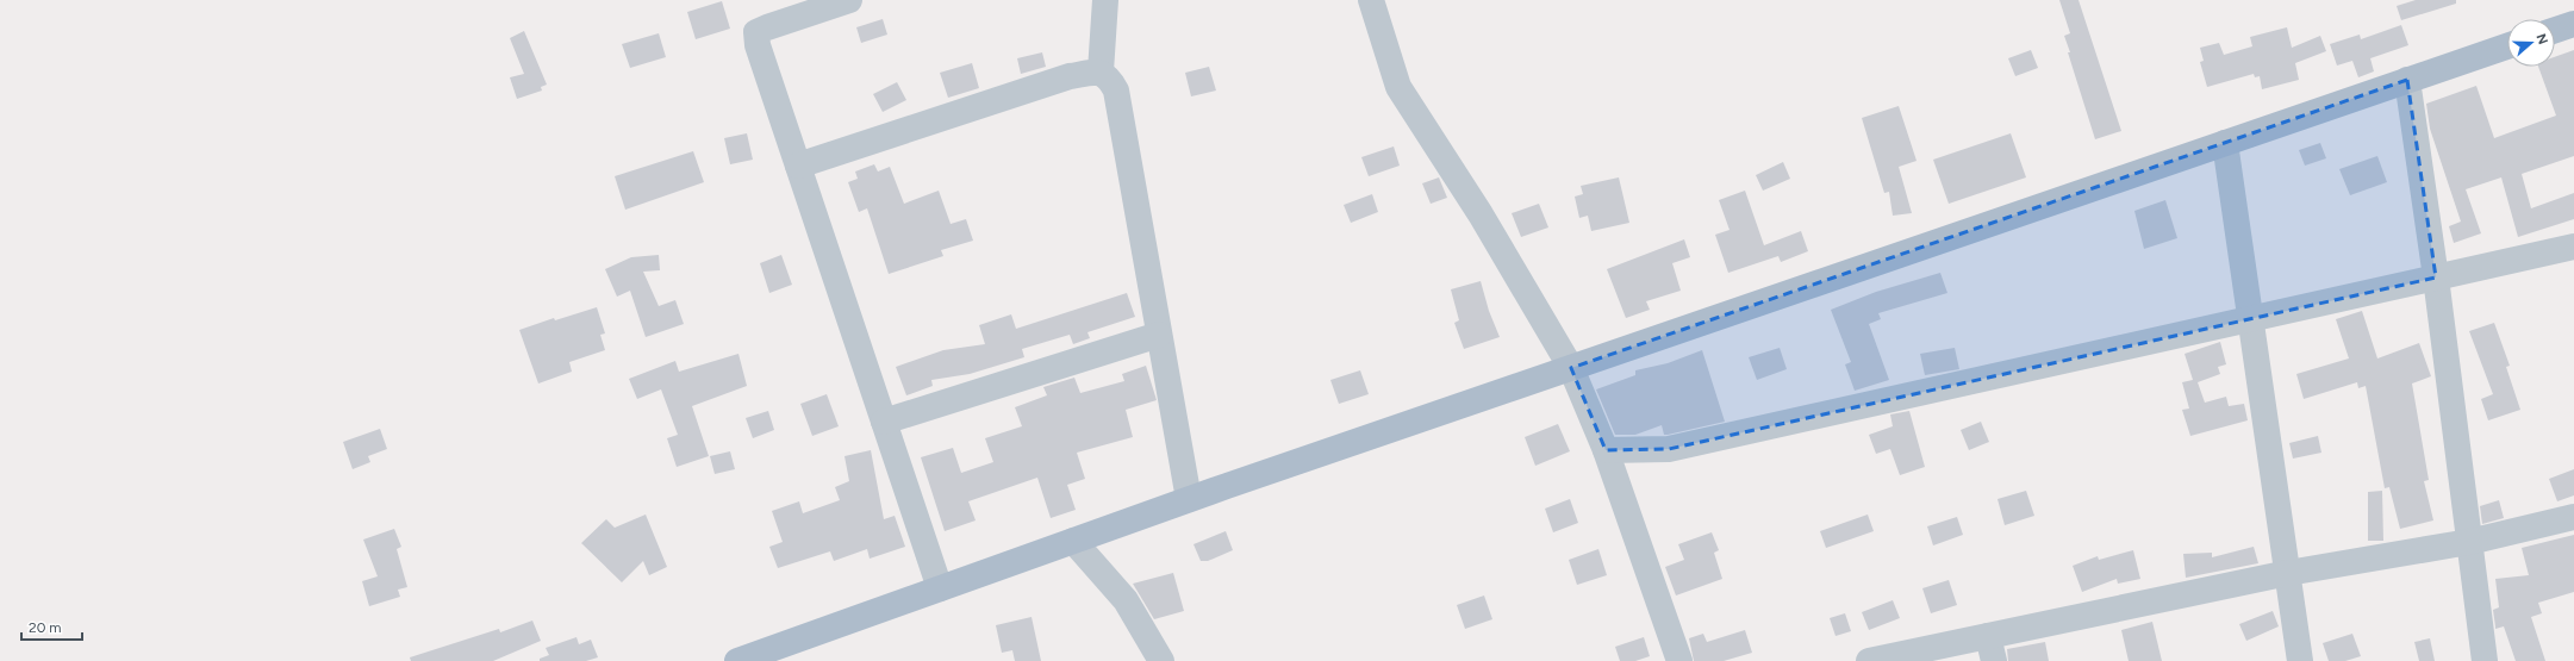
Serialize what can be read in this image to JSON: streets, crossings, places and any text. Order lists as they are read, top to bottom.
{
  "scale_bar": "20 m",
  "north": "right"
}
